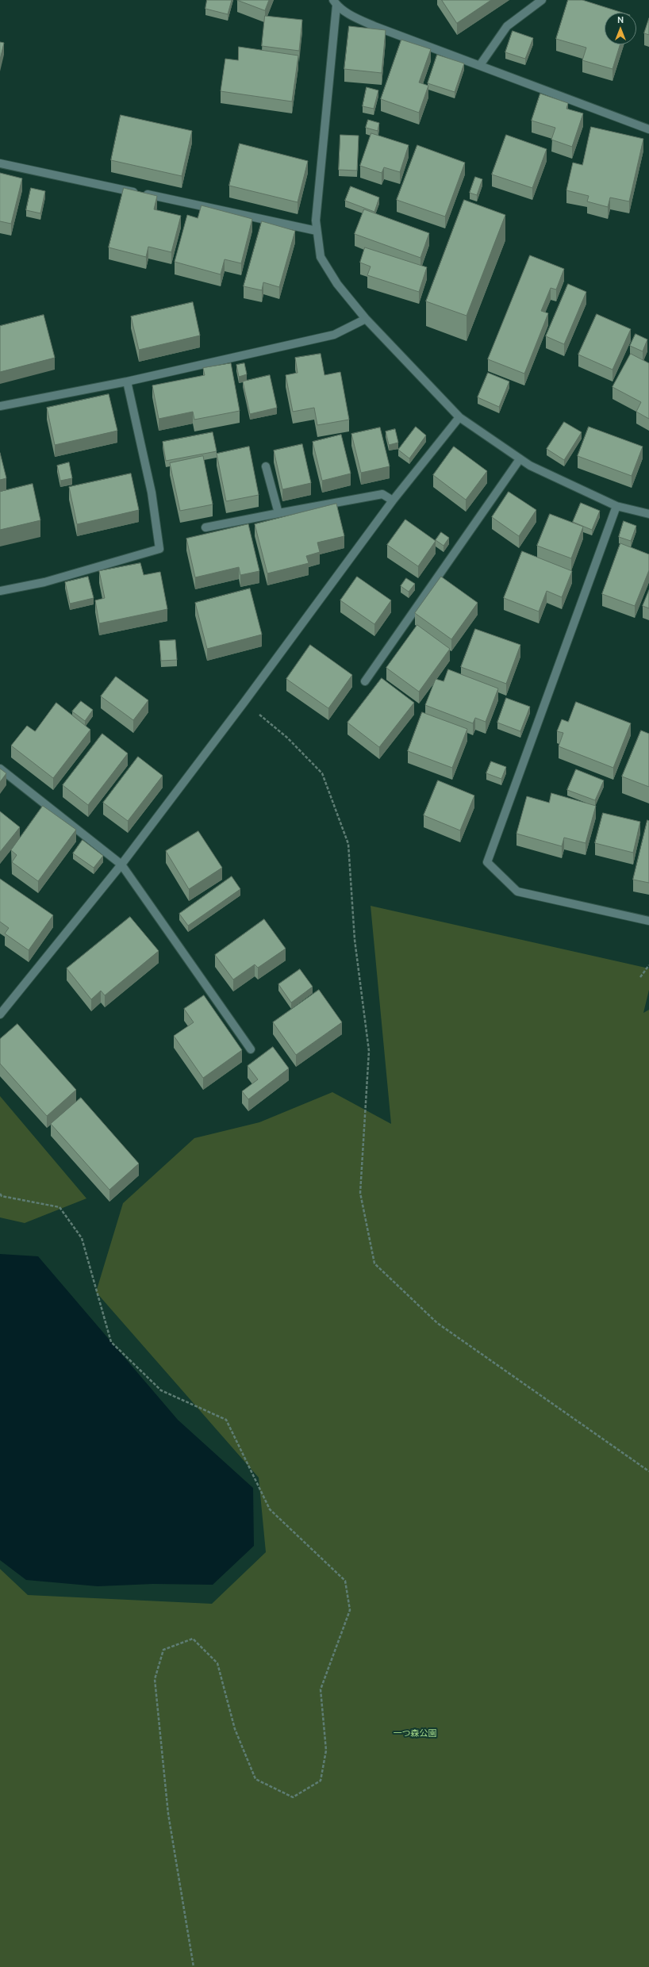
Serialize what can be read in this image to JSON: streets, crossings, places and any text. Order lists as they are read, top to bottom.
{
  "parks": ["一つ森公園"],
  "north": "top"
}
